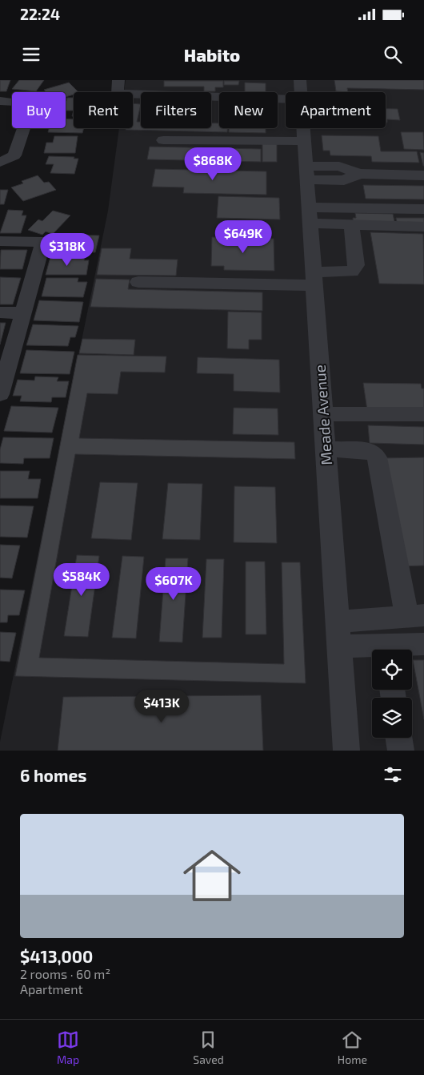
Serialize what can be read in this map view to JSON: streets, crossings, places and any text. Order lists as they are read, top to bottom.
{
  "streets": {
    "street": ["Meade Avenue"]
  },
  "page": {
    "status": "22:24",
    "header": "Habito",
    "chip": [
      "Buy",
      "Rent",
      "Filters",
      "New",
      "Apartment"
    ],
    "price": [
      "$868K",
      "$649K",
      "$318K",
      "$584K",
      "$607K",
      "$413K"
    ],
    "heading": "6 homes",
    "list": [
      {
        "name": "$413,000",
        "note": "2 rooms · 60 m² · Apartment"
      }
    ],
    "tabs": ["Map", "Saved", "Home"]
  }
}
